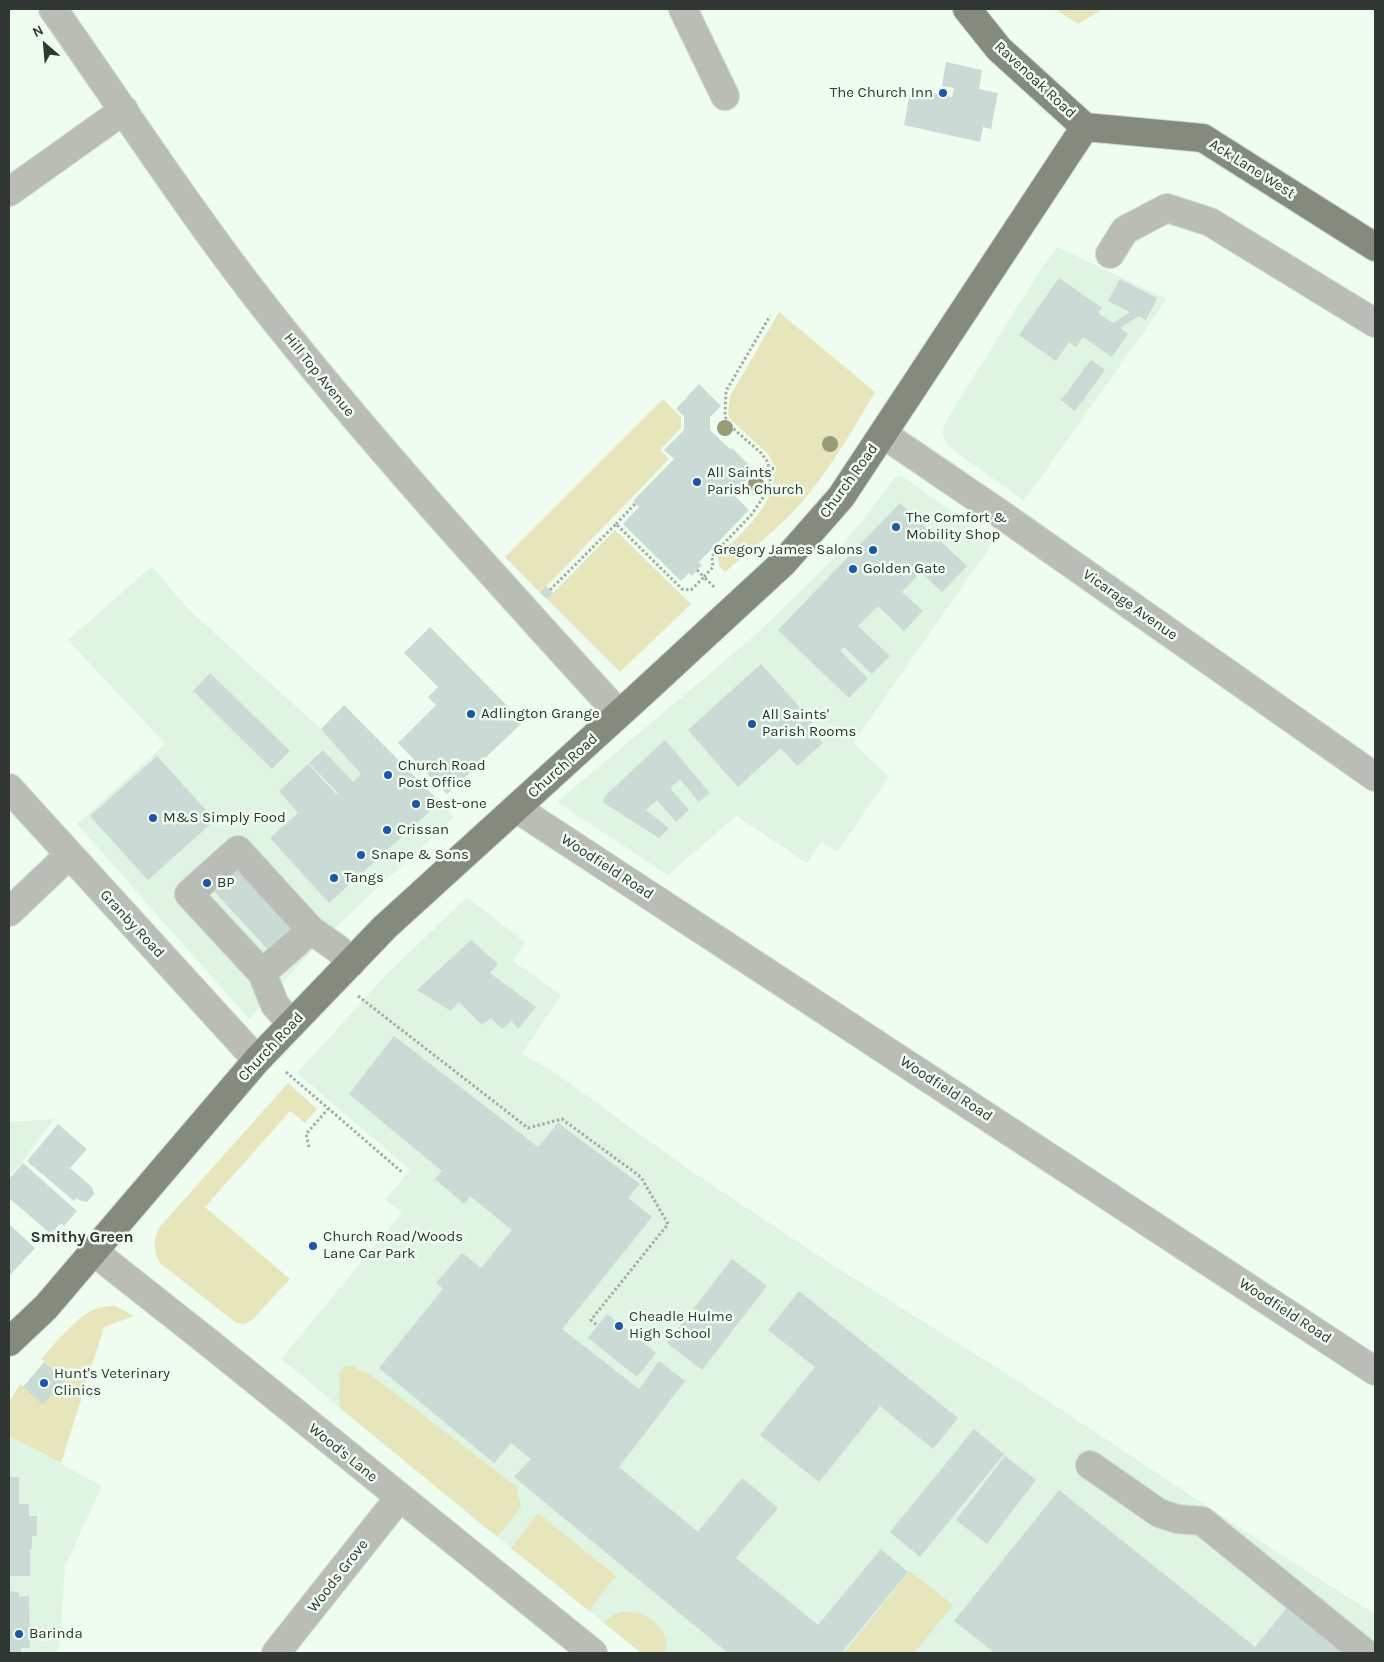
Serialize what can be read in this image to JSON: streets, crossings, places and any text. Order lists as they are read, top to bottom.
{
  "streets": {
    "main road": ["Ravenoak Road", "Ack Lane West", "Church Road"],
    "street": [
      "Hill Top Avenue",
      "Vicarage Avenue",
      "Woodfield Road",
      "Granby Road",
      "Wood's Lane",
      "Woods Grove"
    ]
  },
  "crossings": [
    ["Ravenoak Road", "Ack Lane West"],
    ["Ravenoak Road", "Church Road"],
    ["Ack Lane West", "Church Road"],
    ["Hill Top Avenue", "Church Road"],
    ["Church Road", "Vicarage Avenue"],
    ["Church Road", "Woodfield Road"],
    ["Church Road", "Granby Road"],
    ["Church Road", "Wood's Lane"],
    ["Wood's Lane", "Woods Grove"]
  ],
  "districts": ["Smithy Green"],
  "places": [
    "The Church Inn",
    "All Saints' Parish Church",
    "The Comfort & Mobility Shop",
    "Gregory James Salons",
    "Golden Gate",
    "Adlington Grange",
    "All Saints' Parish Rooms",
    "Church Road Post Office",
    "Best-one",
    "M&S Simply Food",
    "Crissan",
    "Snape & Sons",
    "Tangs",
    "BP",
    "Church Road/Woods Lane Car Park",
    "Cheadle Hulme High School",
    "Hunt's Veterinary Clinics",
    "Barinda"
  ],
  "north": "top left"
}
